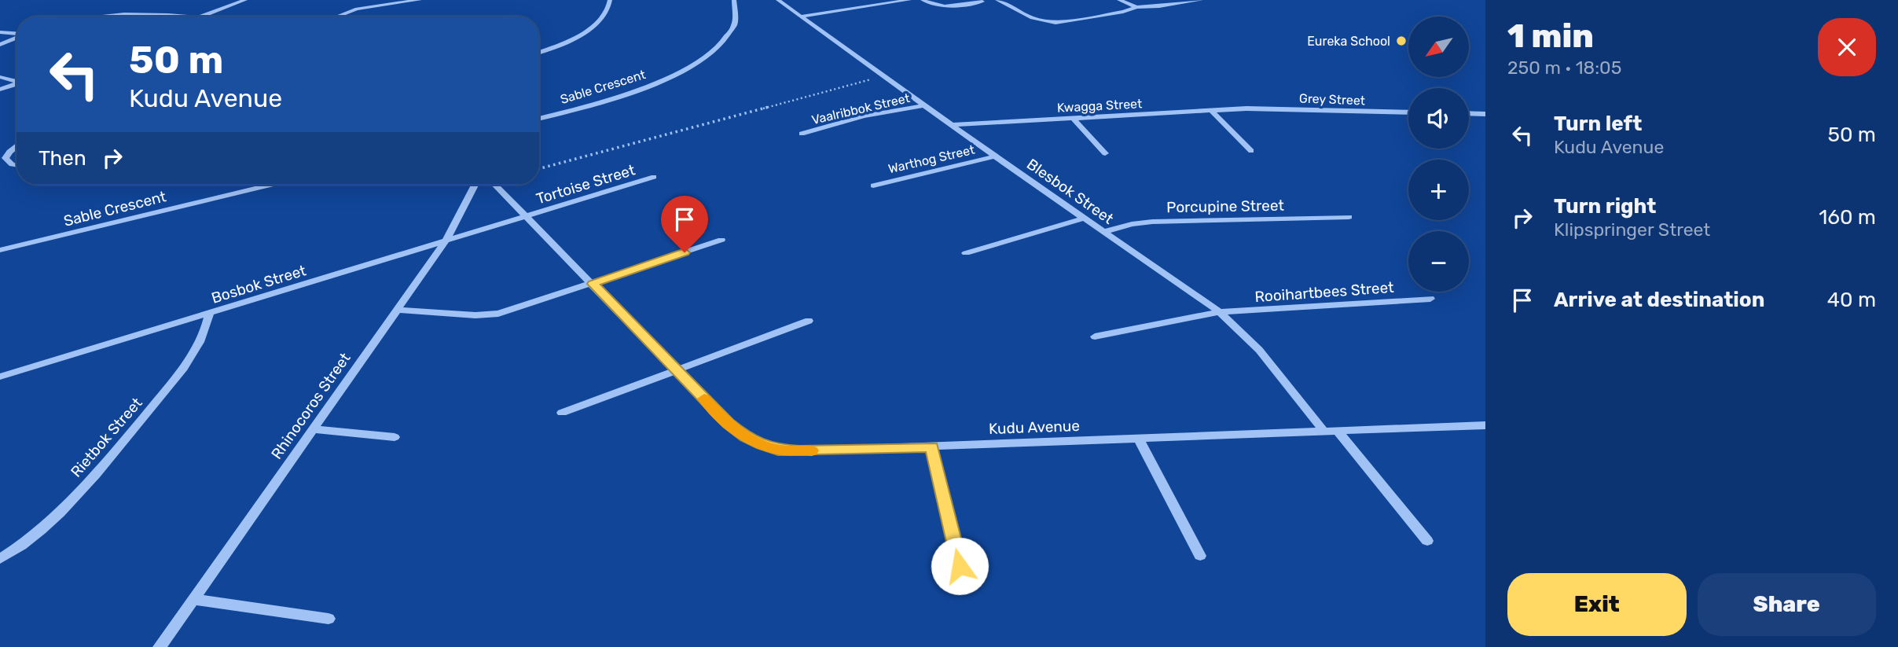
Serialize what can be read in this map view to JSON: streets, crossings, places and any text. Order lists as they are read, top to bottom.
{
  "streets": {
    "street": [
      "Sable Crescent",
      "Grey Street",
      "Kwagga Street",
      "Vaalribbok Street",
      "Warthog Street",
      "Tortoise Street",
      "Blesbok Street",
      "Porcupine Street",
      "Bosbok Street",
      "Rooihartbees Street",
      "Rhinocoros Street",
      "Kudu Avenue",
      "Rietbok Street"
    ]
  },
  "crossings": [
    ["Grey Street", "Kwagga Street"],
    ["Kwagga Street", "Blesbok Street"],
    ["Vaalribbok Street", "Blesbok Street"],
    ["Warthog Street", "Blesbok Street"],
    ["Tortoise Street", "Bosbok Street"],
    ["Tortoise Street", "Kudu Avenue"],
    ["Blesbok Street", "Porcupine Street"],
    ["Blesbok Street", "Rooihartbees Street"],
    ["Blesbok Street", "Kudu Avenue"],
    ["Bosbok Street", "Rhinocoros Street"],
    ["Bosbok Street", "Kudu Avenue"],
    ["Bosbok Street", "Rietbok Street"]
  ],
  "places": ["Eureka School"],
  "north": "bottom left",
  "page": {
    "heading": ["1 min", "250 m · 18:05"],
    "map_buttons": ["+", "−"],
    "turn": ["50 m", "Kudu Avenue"],
    "list": [
      {
        "name": "Turn left",
        "note": "Kudu Avenue",
        "value": "50 m"
      },
      {
        "name": "Turn right",
        "note": "Klipspringer Street",
        "value": "160 m"
      },
      {
        "name": "Arrive at destination",
        "value": "40 m"
      }
    ],
    "then": "Then",
    "buttons": ["Exit", "Share"]
  }
}
